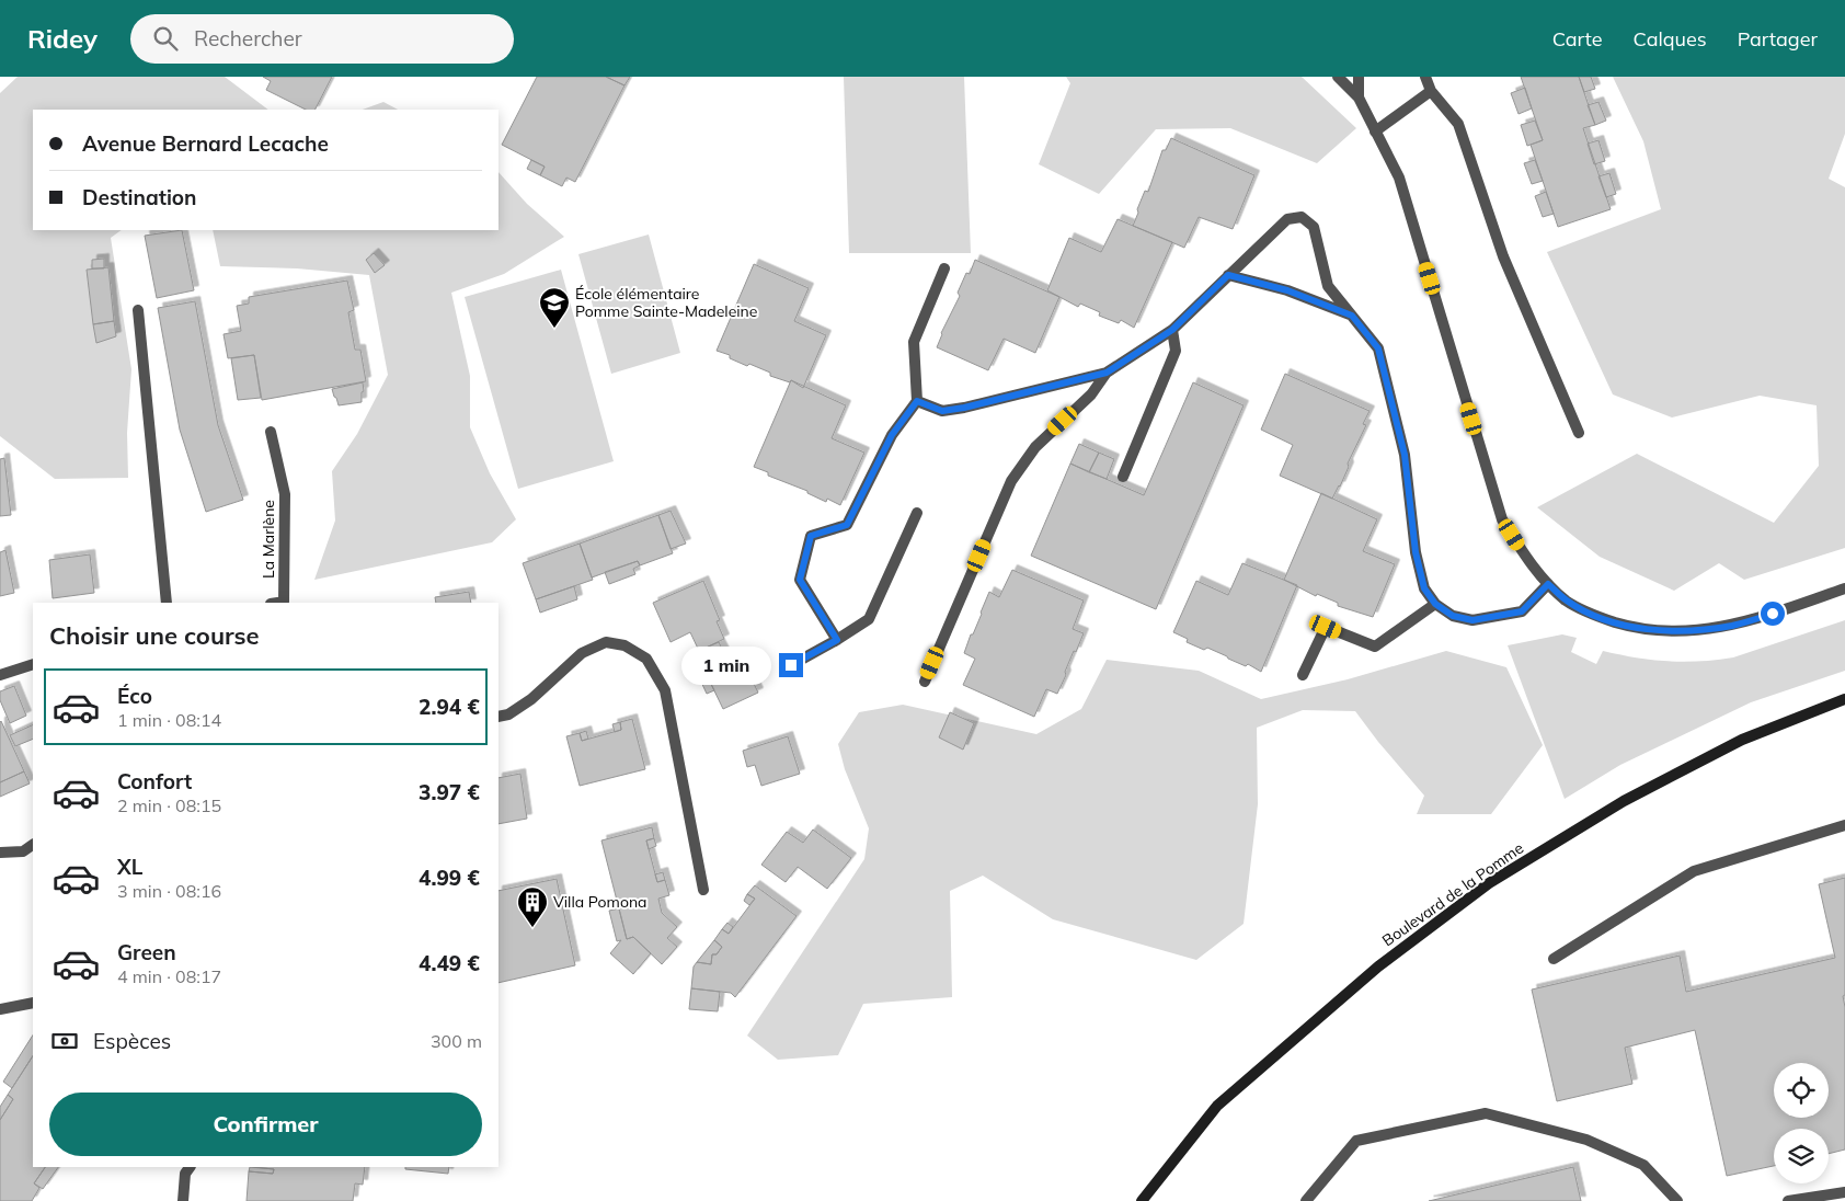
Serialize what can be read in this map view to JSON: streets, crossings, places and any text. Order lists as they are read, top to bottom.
{
  "streets": {
    "main road": ["Boulevard de la Pomme"],
    "street": ["La Marlène"]
  },
  "places": {
    "school or university": ["École élémentaire Pomme Sainte-Madeleine"],
    "building": ["Villa Pomona"]
  },
  "page": {
    "header": "Ridey",
    "search": "Rechercher",
    "nav": ["Carte", "Calques", "Partager"],
    "banner": ["Avenue Bernard Lecache", "Destination"],
    "heading": "Choisir une course",
    "bubble": "1 min",
    "list": [
      {
        "name": "Éco",
        "note": "1 min · 08:14",
        "value": "2.94 €"
      },
      {
        "name": "Confort",
        "note": "2 min · 08:15",
        "value": "3.97 €"
      },
      {
        "name": "XL",
        "note": "3 min · 08:16",
        "value": "4.99 €"
      },
      {
        "name": "Green",
        "note": "4 min · 08:17",
        "value": "4.49 €"
      }
    ],
    "pay": ["Espèces", "300 m"],
    "buttons": "Confirmer"
  }
}
